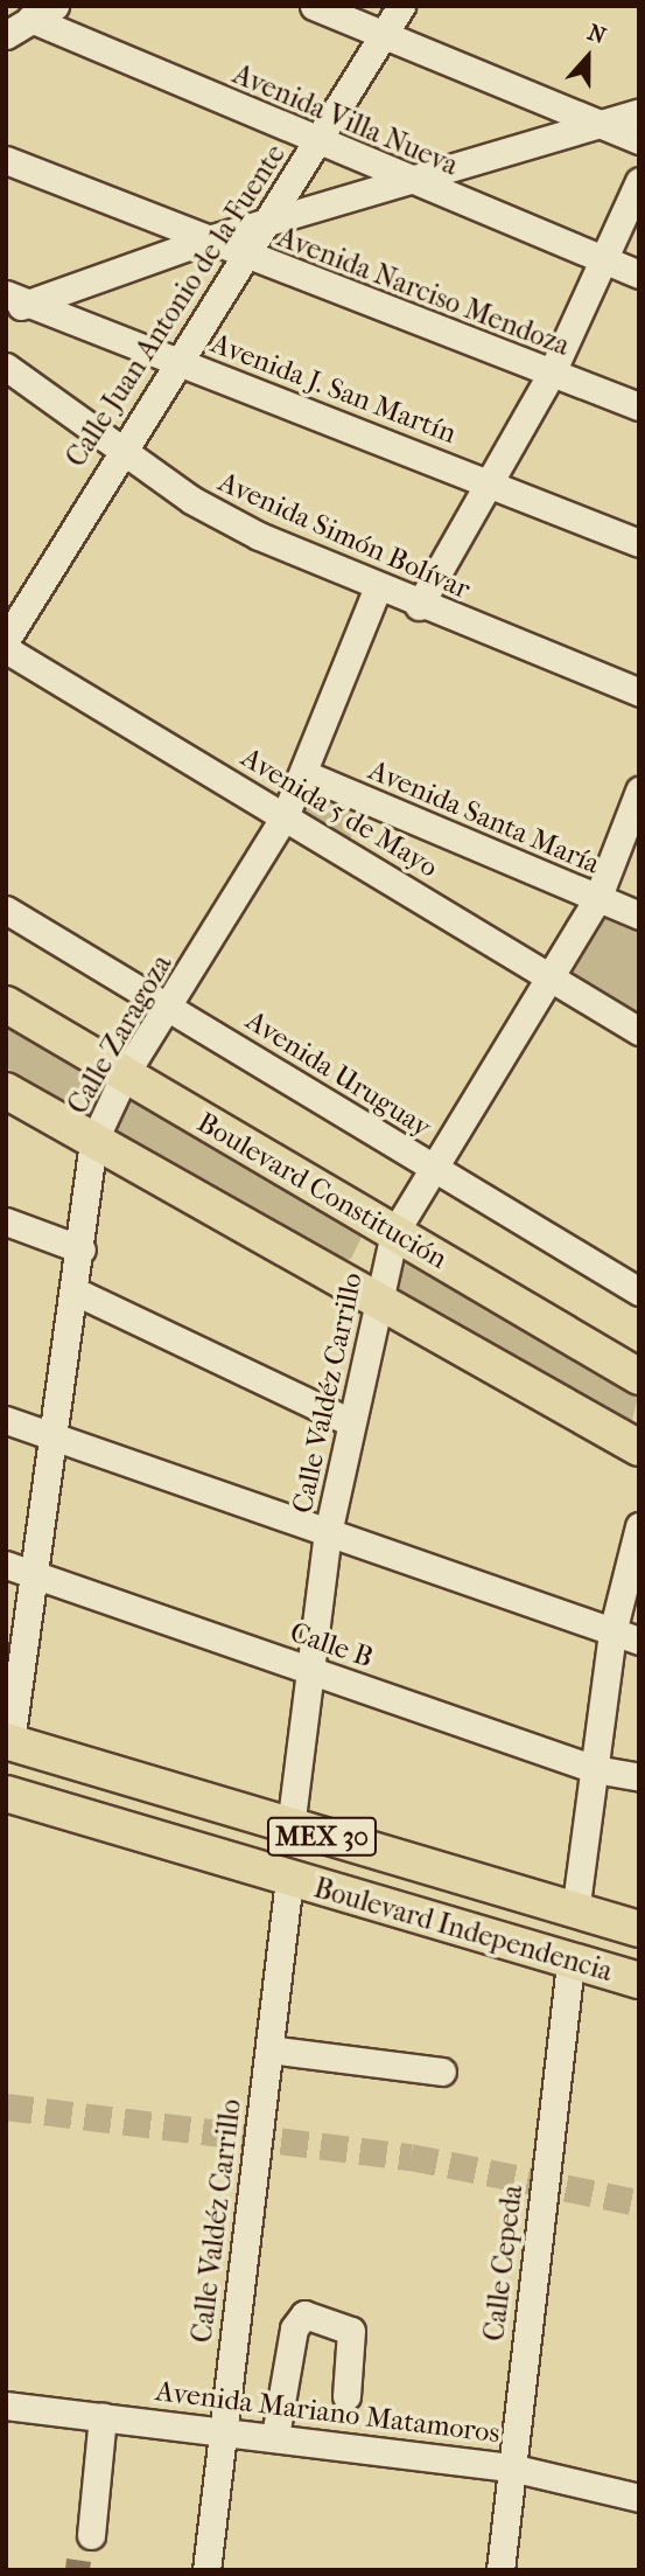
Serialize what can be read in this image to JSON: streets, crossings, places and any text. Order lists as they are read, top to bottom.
{
  "streets": {
    "main road": ["Boulevard Constitución", "MEX 30", "Boulevard Independencia"],
    "street": [
      "Avenida Villa Nueva",
      "Avenida Narciso Mendoza",
      "Calle Juan Antonio de la Fuente",
      "Avenida J. San Martín",
      "Avenida Simón Bolívar",
      "Avenida 5 de Mayo",
      "Avenida Santa María",
      "Calle Zaragoza",
      "Avenida Uruguay",
      "Calle Valdéz Carrillo",
      "Calle B",
      "Calle Cepeda",
      "Avenida Mariano Matamoros"
    ]
  },
  "crossings": [
    ["Avenida Villa Nueva", "Calle Juan Antonio de la Fuente"],
    ["Avenida Narciso Mendoza", "Calle Juan Antonio de la Fuente"],
    ["Calle Juan Antonio de la Fuente", "Avenida J. San Martín"],
    ["Calle Juan Antonio de la Fuente", "Avenida Simón Bolívar"],
    ["Avenida Simón Bolívar", "Calle Zaragoza"],
    ["Avenida 5 de Mayo", "Calle Zaragoza"],
    ["Avenida 5 de Mayo", "Calle Valdéz Carrillo"],
    ["Avenida Santa María", "Calle Zaragoza"],
    ["Avenida Santa María", "Calle Valdéz Carrillo"],
    ["Calle Zaragoza", "Avenida Uruguay"],
    ["Calle Zaragoza", "Boulevard Constitución"],
    ["Calle Zaragoza", "Calle B"],
    ["Calle Zaragoza", "Boulevard Independencia"],
    ["Avenida Uruguay", "Calle Valdéz Carrillo"],
    ["Boulevard Constitución", "Calle Valdéz Carrillo"],
    ["Calle Valdéz Carrillo", "Calle B"],
    ["Calle Valdéz Carrillo", "Boulevard Independencia"],
    ["Calle Valdéz Carrillo", "Avenida Mariano Matamoros"],
    ["Boulevard Independencia", "Calle Cepeda"],
    ["Calle Cepeda", "Avenida Mariano Matamoros"]
  ],
  "north": "top"
}
